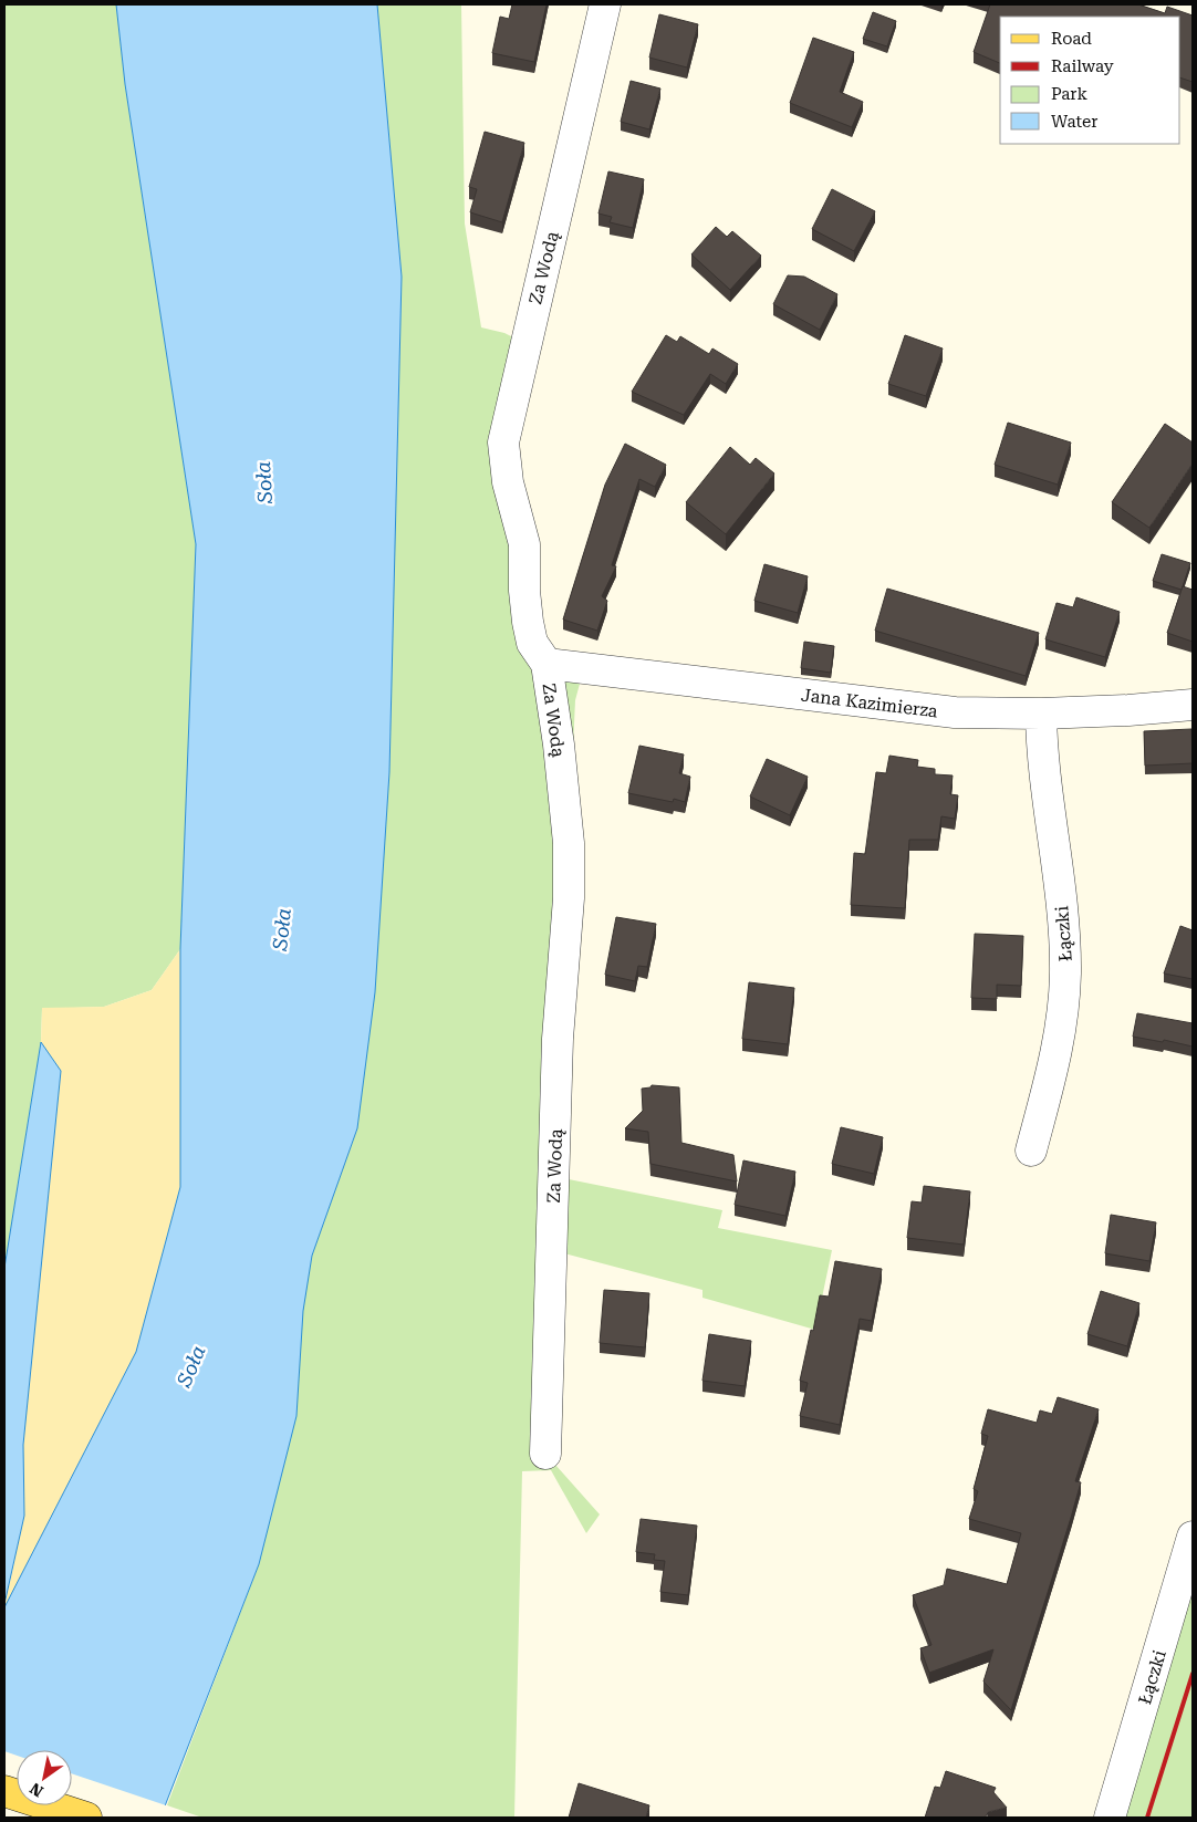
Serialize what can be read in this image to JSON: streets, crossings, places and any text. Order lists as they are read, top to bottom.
{
  "streets": {
    "street": ["Za Wodą", "Jana Kazimierza", "Łączki"]
  },
  "crossings": [
    ["Za Wodą", "Jana Kazimierza"],
    ["Jana Kazimierza", "Łączki"]
  ],
  "water": ["Soła"],
  "legend": [
    "Road",
    "Railway",
    "Park",
    "Water"
  ],
  "north": "bottom left"
}
